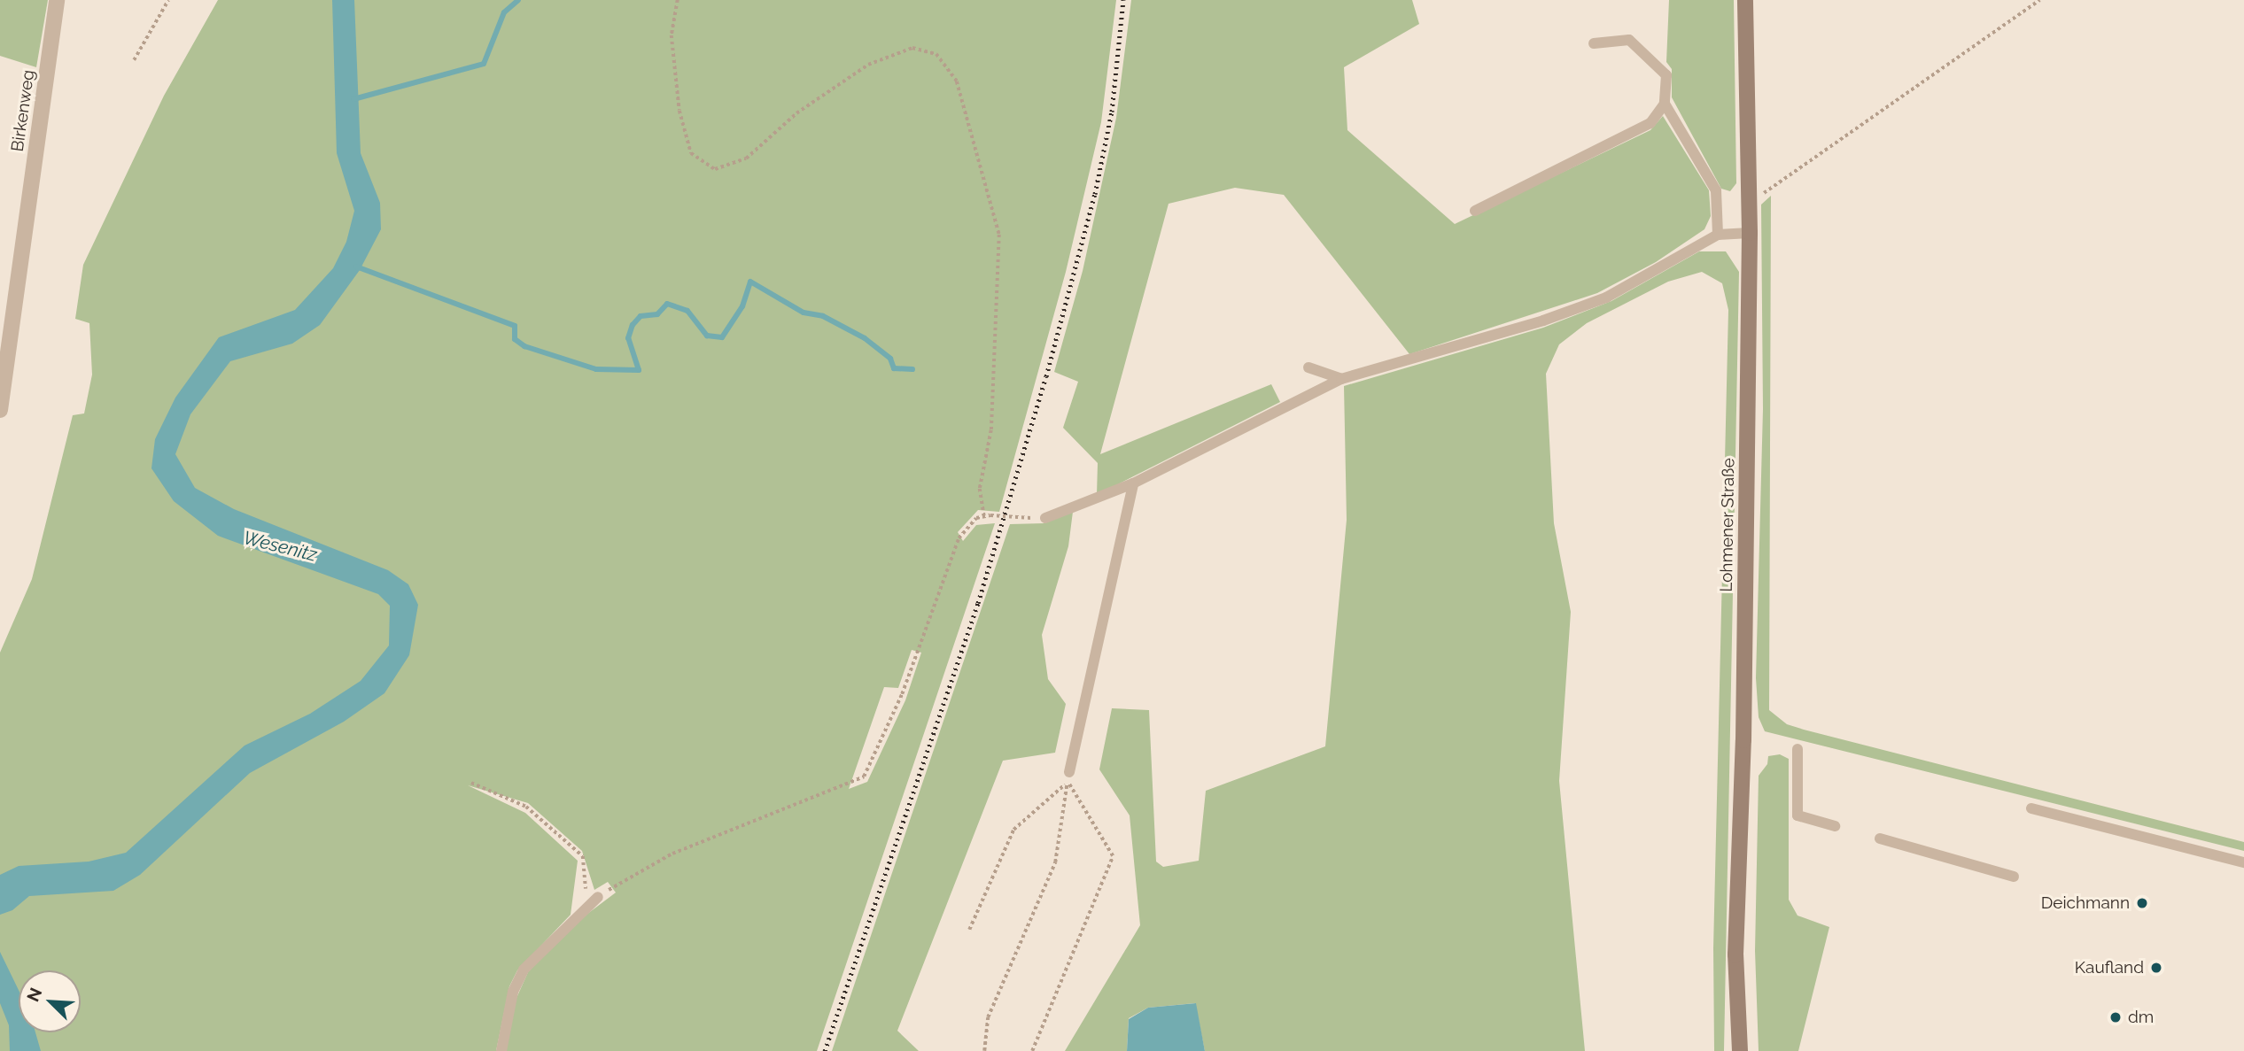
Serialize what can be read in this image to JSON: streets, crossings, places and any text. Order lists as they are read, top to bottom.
{
  "streets": {
    "main road": ["Lohmener Straße"],
    "street": ["Birkenweg"]
  },
  "water": ["Wesenitz"],
  "places": ["Deichmann", "Kaufland", "dm"],
  "north": "top left"
}
